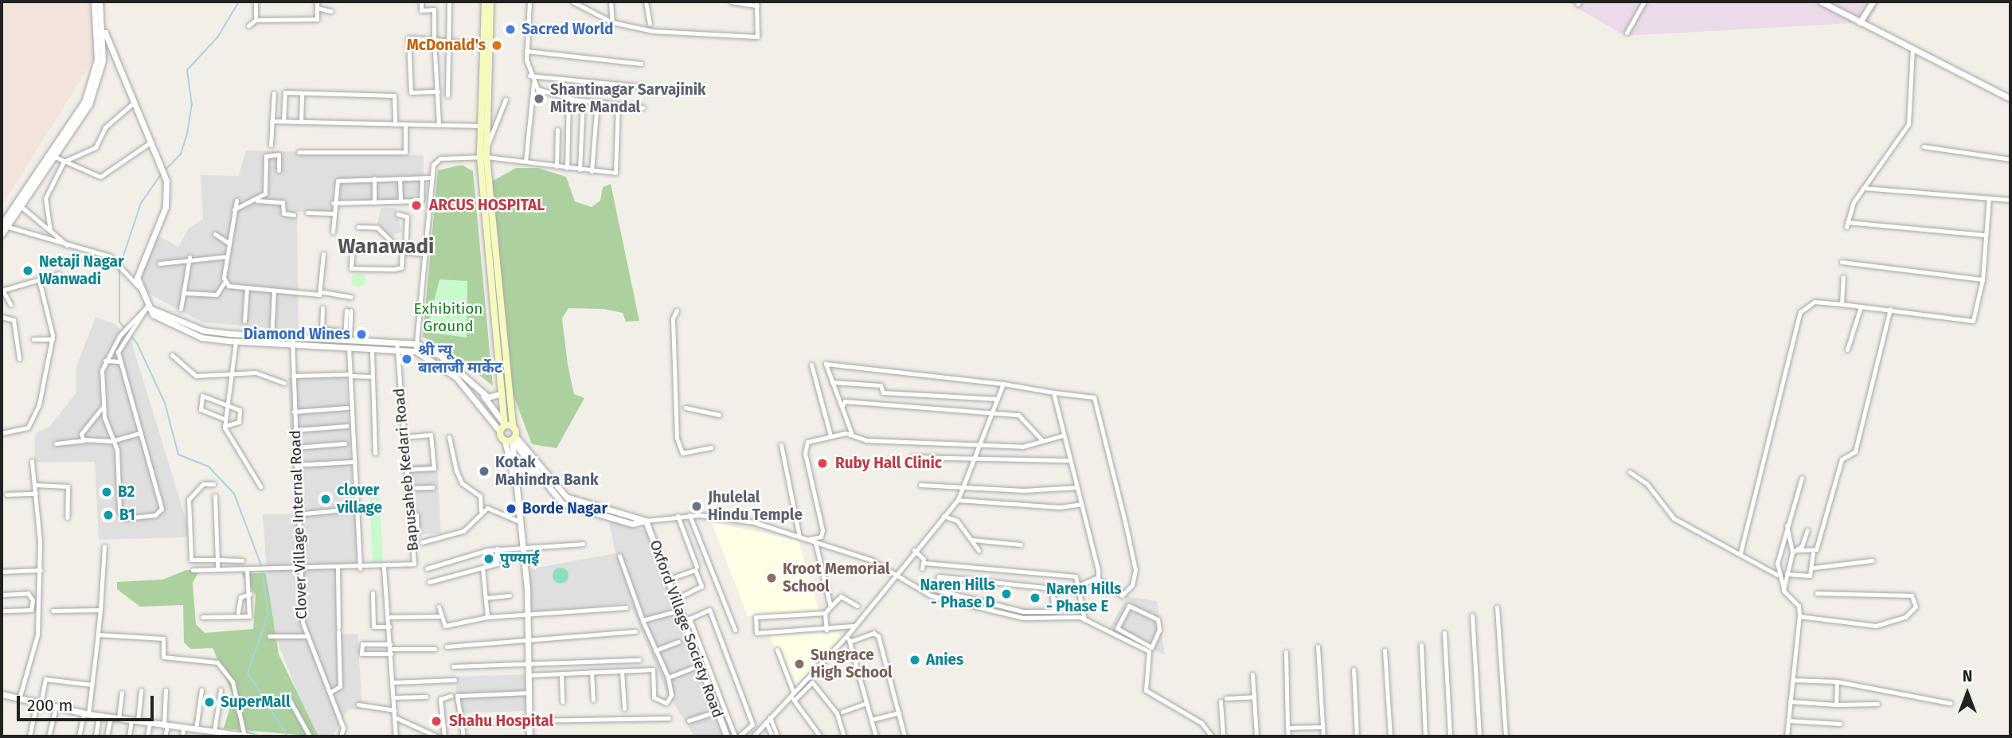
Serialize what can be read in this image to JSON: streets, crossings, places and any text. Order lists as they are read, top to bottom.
{
  "streets": {
    "street": ["Bapusaheb Kedari Road", "Clover Village Internal Road", "Oxford Village Society Road"]
  },
  "crossings": [
    ["Bapusaheb Kedari Road", "Clover Village Internal Road"]
  ],
  "districts": ["Wanawadi"],
  "parks": ["Exhibition Ground"],
  "places": [
    "Sacred World",
    "McDonald's",
    "Shantinagar Sarvajinik Mitre Mandal",
    "ARCUS HOSPITAL",
    "Netaji Nagar Wanwadi",
    "Diamond Wines",
    "श्री न्यू बालाजी मार्केट",
    "Ruby Hall Clinic",
    "Kotak Mahindra Bank",
    "B2",
    "clover village",
    "Jhulelal Hindu Temple",
    "Borde Nagar",
    "B1",
    "पुण्याई",
    "Kroot Memorial School",
    "Naren Hills - Phase D",
    "Naren Hills - Phase E",
    "Anies",
    "Sungrace High School",
    "SuperMall",
    "Shahu Hospital"
  ],
  "scale_bar": "200 m",
  "north": "top"
}
